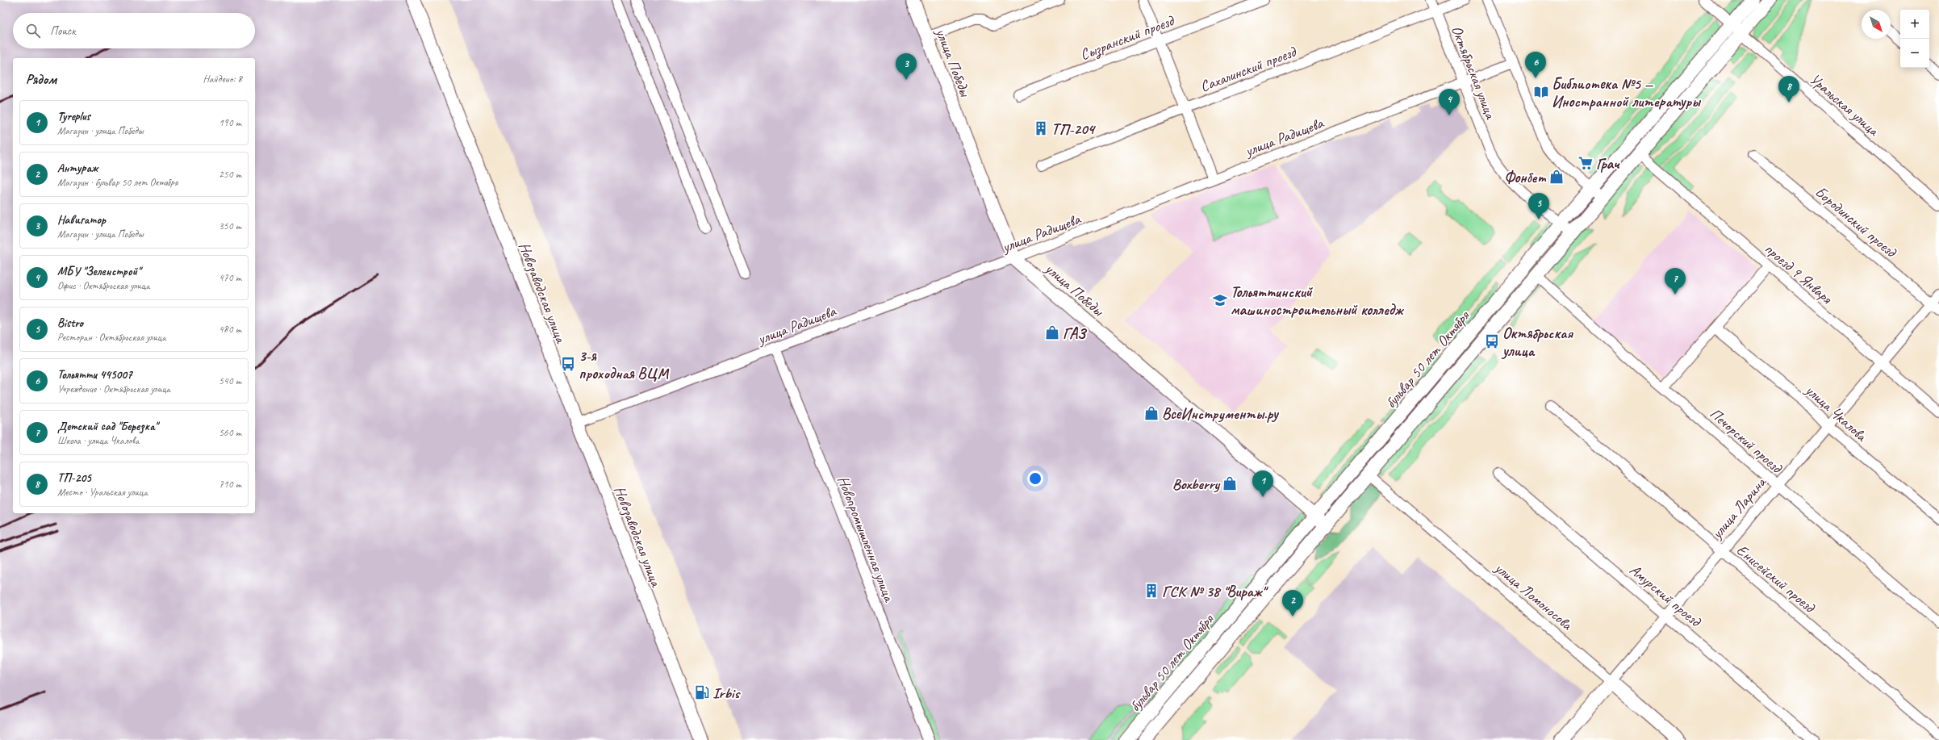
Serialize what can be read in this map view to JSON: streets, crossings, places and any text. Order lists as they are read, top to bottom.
{
  "streets": {
    "main road": [
      "улица Победы",
      "Новозаводская улица",
      "бульвар 50 лет Октября",
      "улица Ларина",
      "улица Ломоносова"
    ],
    "street": [
      "Сызранский проезд",
      "Сахалинский проезд",
      "Октябрьская улица",
      "Уральская улица",
      "улица Радищева",
      "Бородинский проезд",
      "проезд 9 Января",
      "улица Чкалова",
      "Печорский проезд",
      "Новопромышленная улица",
      "Енисейский проезд",
      "Амурский проезд"
    ]
  },
  "crossings": [
    ["улица Победы", "улица Радищева"],
    ["улица Победы", "бульвар 50 лет Октября"],
    ["Сахалинский проезд", "Октябрьская улица"],
    ["Октябрьская улица", "улица Радищева"],
    ["Октябрьская улица", "бульвар 50 лет Октября"],
    ["Уральская улица", "бульвар 50 лет Октября"],
    ["улица Радищева", "Новозаводская улица"],
    ["улица Радищева", "Новопромышленная улица"],
    ["Бородинский проезд", "улица Ларина"],
    ["проезд 9 Января", "бульвар 50 лет Октября"],
    ["проезд 9 Января", "улица Ларина"],
    ["бульвар 50 лет Октября", "Печорский проезд"],
    ["бульвар 50 лет Октября", "улица Ломоносова"],
    ["улица Чкалова", "улица Ларина"],
    ["Печорский проезд", "улица Ларина"],
    ["улица Ларина", "Енисейский проезд"],
    ["улица Ларина", "Амурский проезд"],
    ["улица Ларина", "улица Ломоносова"]
  ],
  "places": {
    "library": ["Библиотека №5 — Иностранной литературы"],
    "building": ["ТП-204", "ГСК № 38 \"Вираж\""],
    "supermarket": ["Грач"],
    "shop": [
      "Фонбет",
      "ГАЗ",
      "ВсеИнструменты.ру",
      "Boxberry"
    ],
    "school or university": ["Тольяттинский машиностроительный колледж"],
    "bus stop": ["Октябрьская улица", "3-я проходная ВЦМ"],
    "fuel station": ["Irbis"]
  },
  "north": "bottom right",
  "page": {
    "map_buttons": ["+", "−"],
    "search": "Поиск",
    "pins": [
      "6",
      "3",
      "8",
      "4",
      "5",
      "7",
      "1",
      "2"
    ],
    "heading": ["Рядом", "Найдено: 8"],
    "list": [
      {
        "mark": "1",
        "name": "Tyreplus",
        "note": "Магазин · улица Победы",
        "value": "190 m"
      },
      {
        "mark": "2",
        "name": "Антураж",
        "note": "Магазин · бульвар 50 лет Октября",
        "value": "250 m"
      },
      {
        "mark": "3",
        "name": "Навигатор",
        "note": "Магазин · улица Победы",
        "value": "350 m"
      },
      {
        "mark": "4",
        "name": "МБУ \"Зеленстрой\"",
        "note": "Офис · Октябрьская улица",
        "value": "470 m"
      },
      {
        "mark": "5",
        "name": "Bistro",
        "note": "Ресторан · Октябрьская улица",
        "value": "480 m"
      },
      {
        "mark": "6",
        "name": "Тольятти 445007",
        "note": "Учреждение · Октябрьская улица",
        "value": "540 m"
      },
      {
        "mark": "7",
        "name": "Детский сад \"Березка\"",
        "note": "Школа · улица Чкалова",
        "value": "560 m"
      },
      {
        "mark": "8",
        "name": "ТП-205",
        "note": "Место · Уральская улица",
        "value": "710 m"
      }
    ]
  }
}
